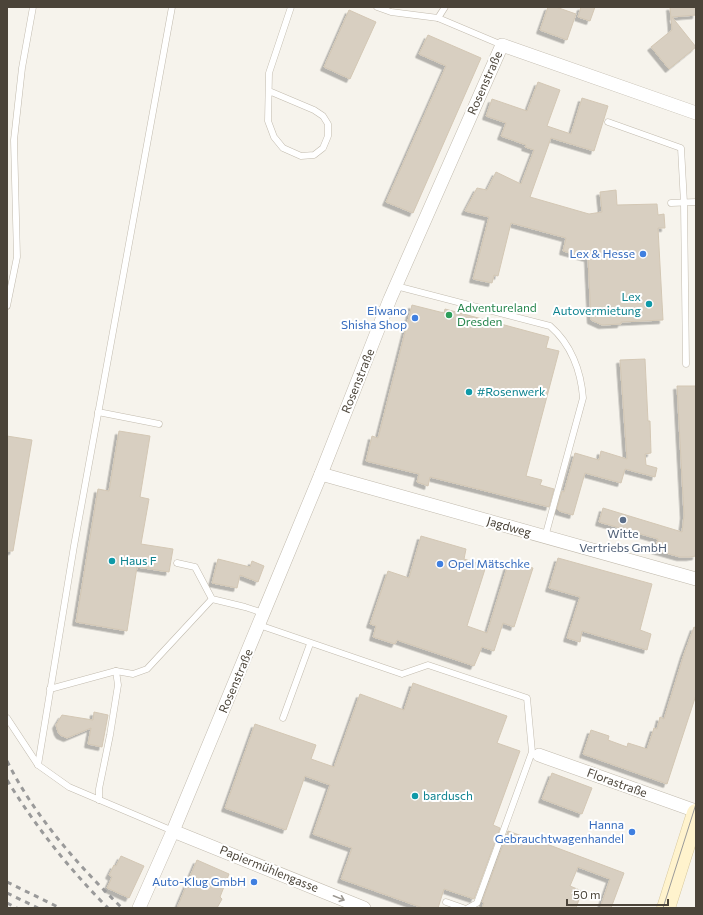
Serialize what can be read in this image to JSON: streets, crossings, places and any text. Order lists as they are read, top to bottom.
{
  "streets": {
    "street": [
      "Rosenstraße",
      "Jagdweg",
      "Florastraße",
      "Papiermühlengasse"
    ]
  },
  "crossings": [
    ["Rosenstraße", "Jagdweg"],
    ["Rosenstraße", "Papiermühlengasse"]
  ],
  "one_way": ["Papiermühlengasse"],
  "places": [
    "Lex & Hesse",
    "Lex Autovermietung",
    "Adventureland Dresden",
    "Elwano Shisha Shop",
    "#Rosenwerk",
    "Witte Vertriebs GmbH",
    "Haus F",
    "Opel Mätschke",
    "bardusch",
    "Hanna Gebrauchtwagenhandel",
    "Auto-Klug GmbH"
  ],
  "scale_bar": "50 m"
}
